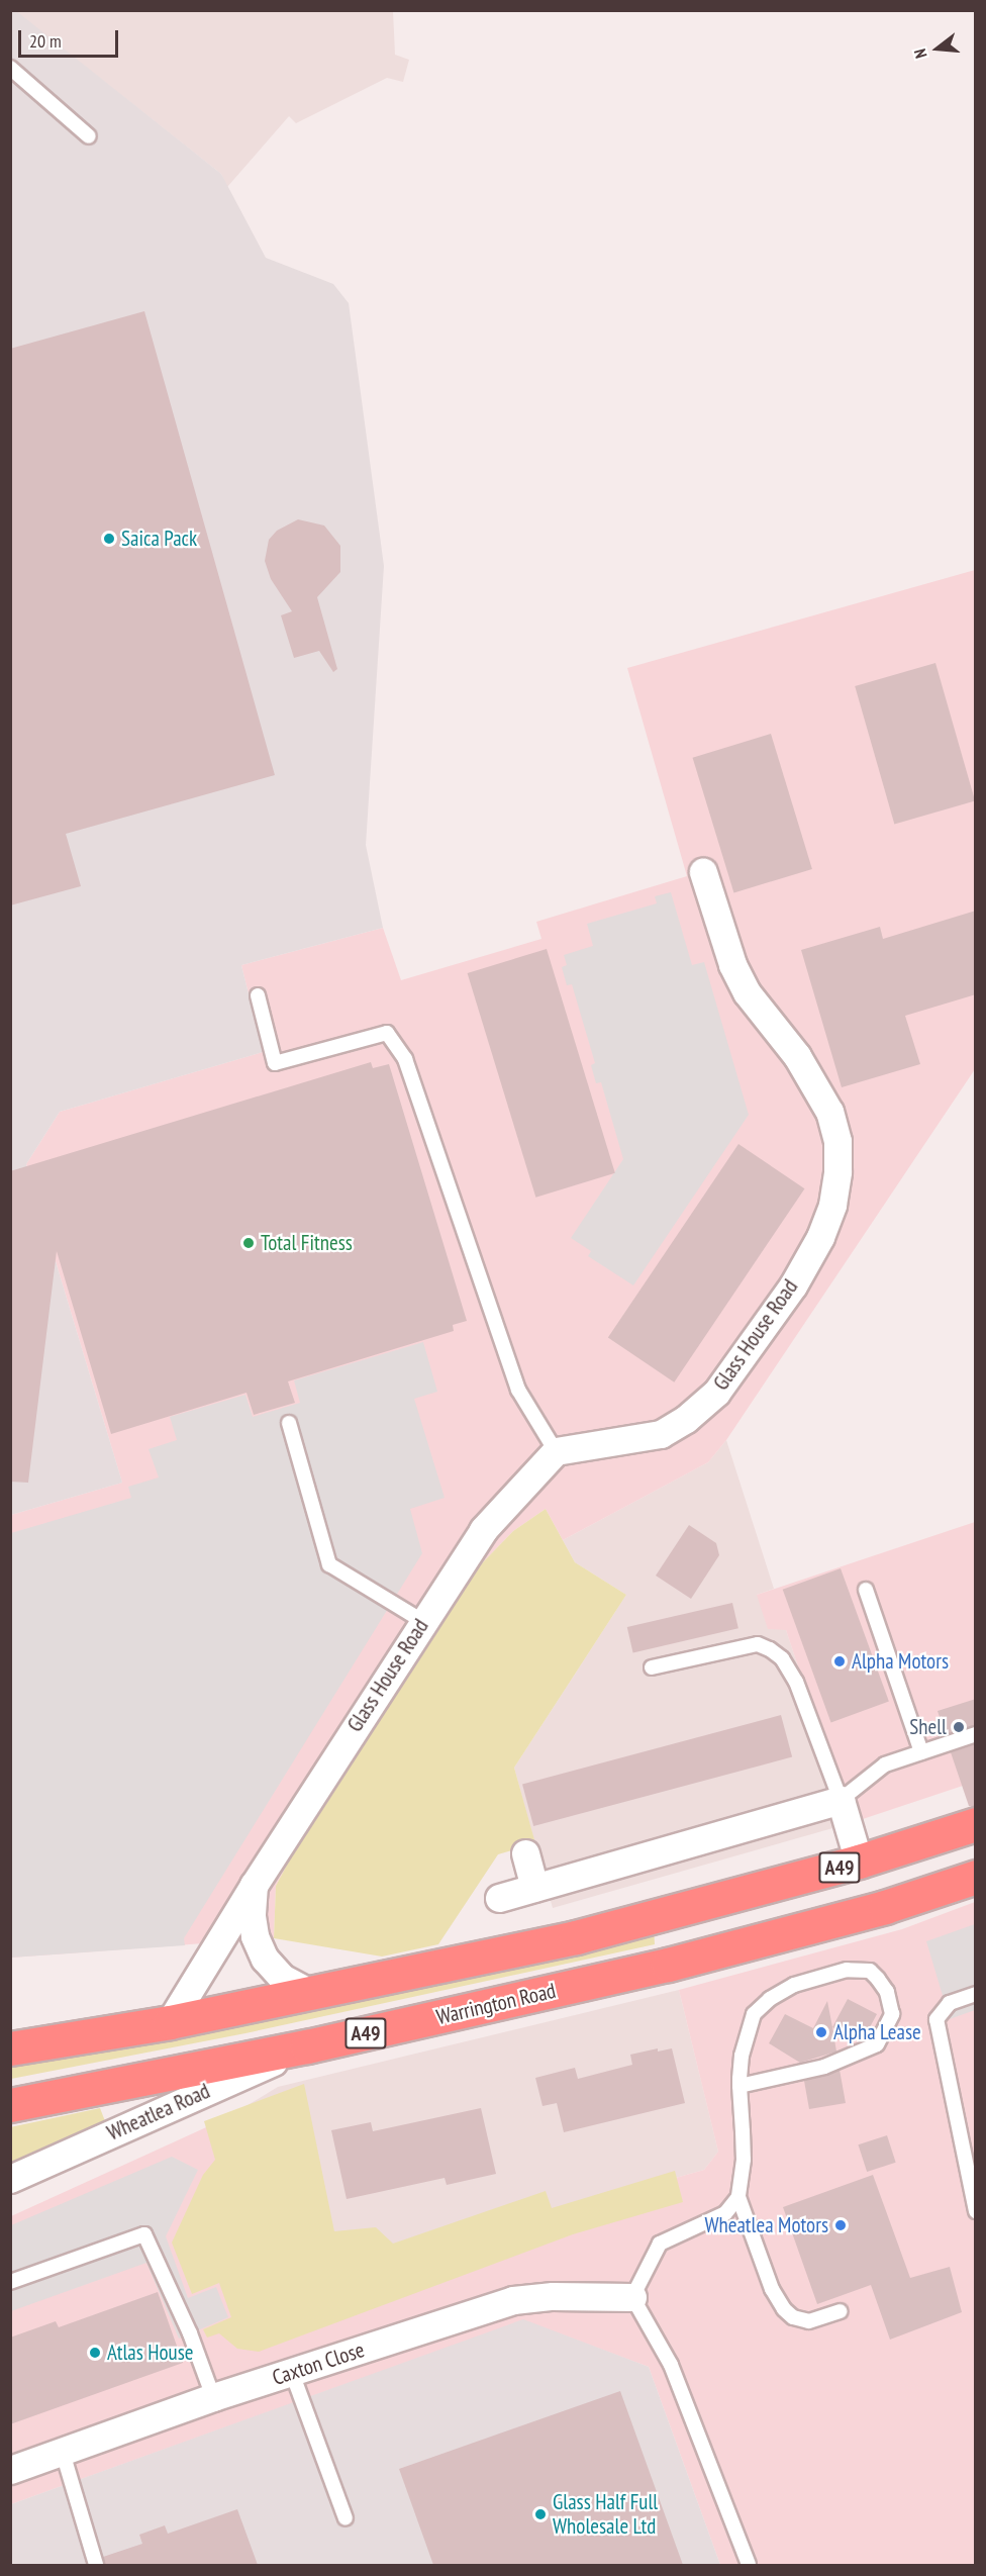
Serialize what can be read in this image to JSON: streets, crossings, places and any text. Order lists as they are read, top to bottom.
{
  "streets": {
    "highway": ["A49", "Warrington Road"],
    "street": ["Glass House Road", "Wheatlea Road", "Caxton Close"]
  },
  "crossings": [
    ["Glass House Road", "A49"],
    ["Warrington Road", "Wheatlea Road"]
  ],
  "places": [
    "Saica Pack",
    "Total Fitness",
    "Alpha Motors",
    "Shell",
    "Alpha Lease",
    "Wheatlea Motors",
    "Atlas House",
    "Glass Half Full Wholesale Ltd"
  ],
  "scale_bar": "20 m",
  "north": "left"
}
